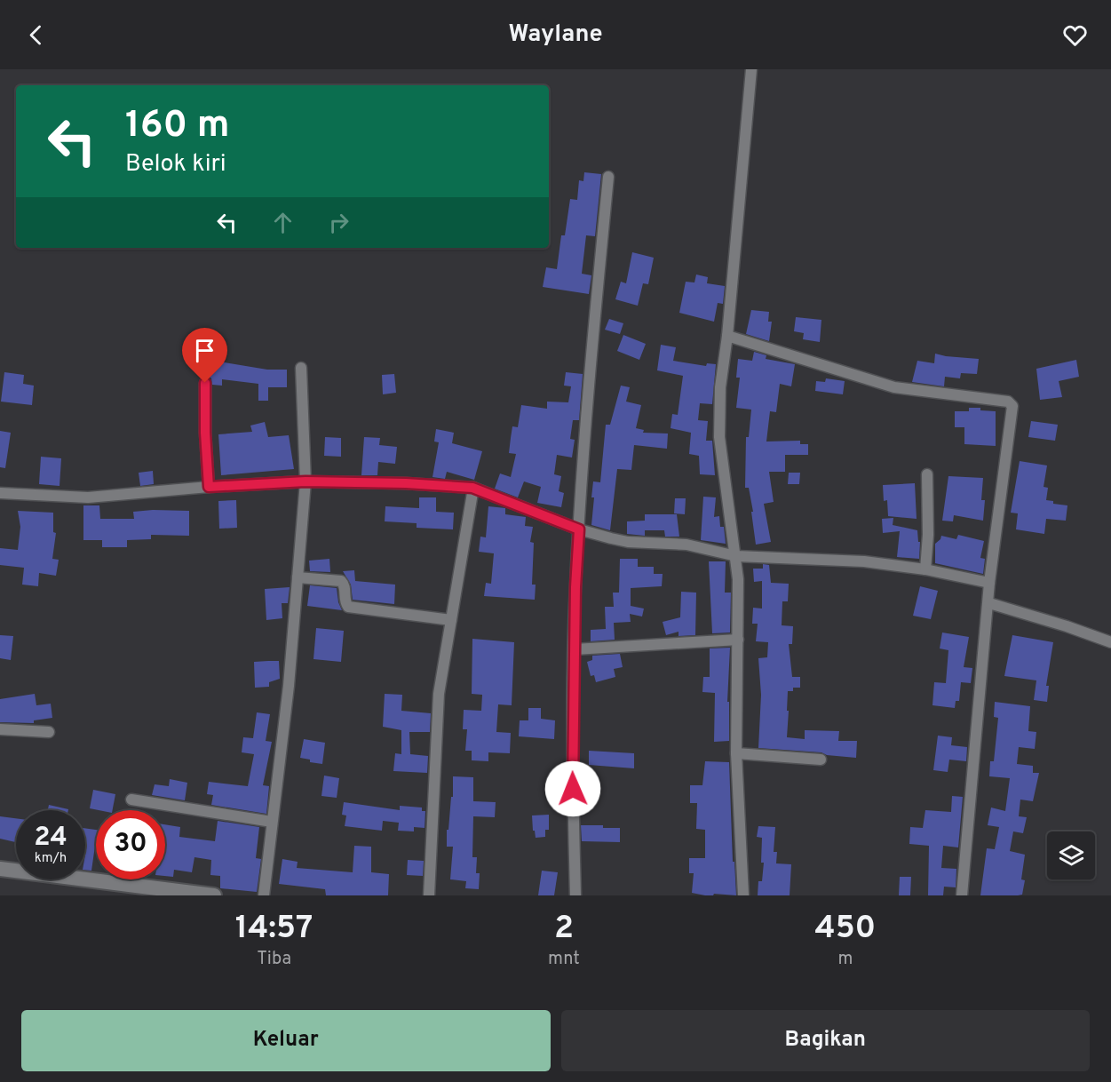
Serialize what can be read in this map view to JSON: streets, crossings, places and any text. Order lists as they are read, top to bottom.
{
  "page": {
    "header": "Waylane",
    "turn": ["160 m", "Belok kiri"],
    "speed": "24 km/h",
    "limit": "30",
    "eta": [
      "14:57",
      "Tiba",
      "2",
      "mnt",
      "450",
      "m"
    ],
    "buttons": ["Keluar", "Bagikan"]
  }
}
